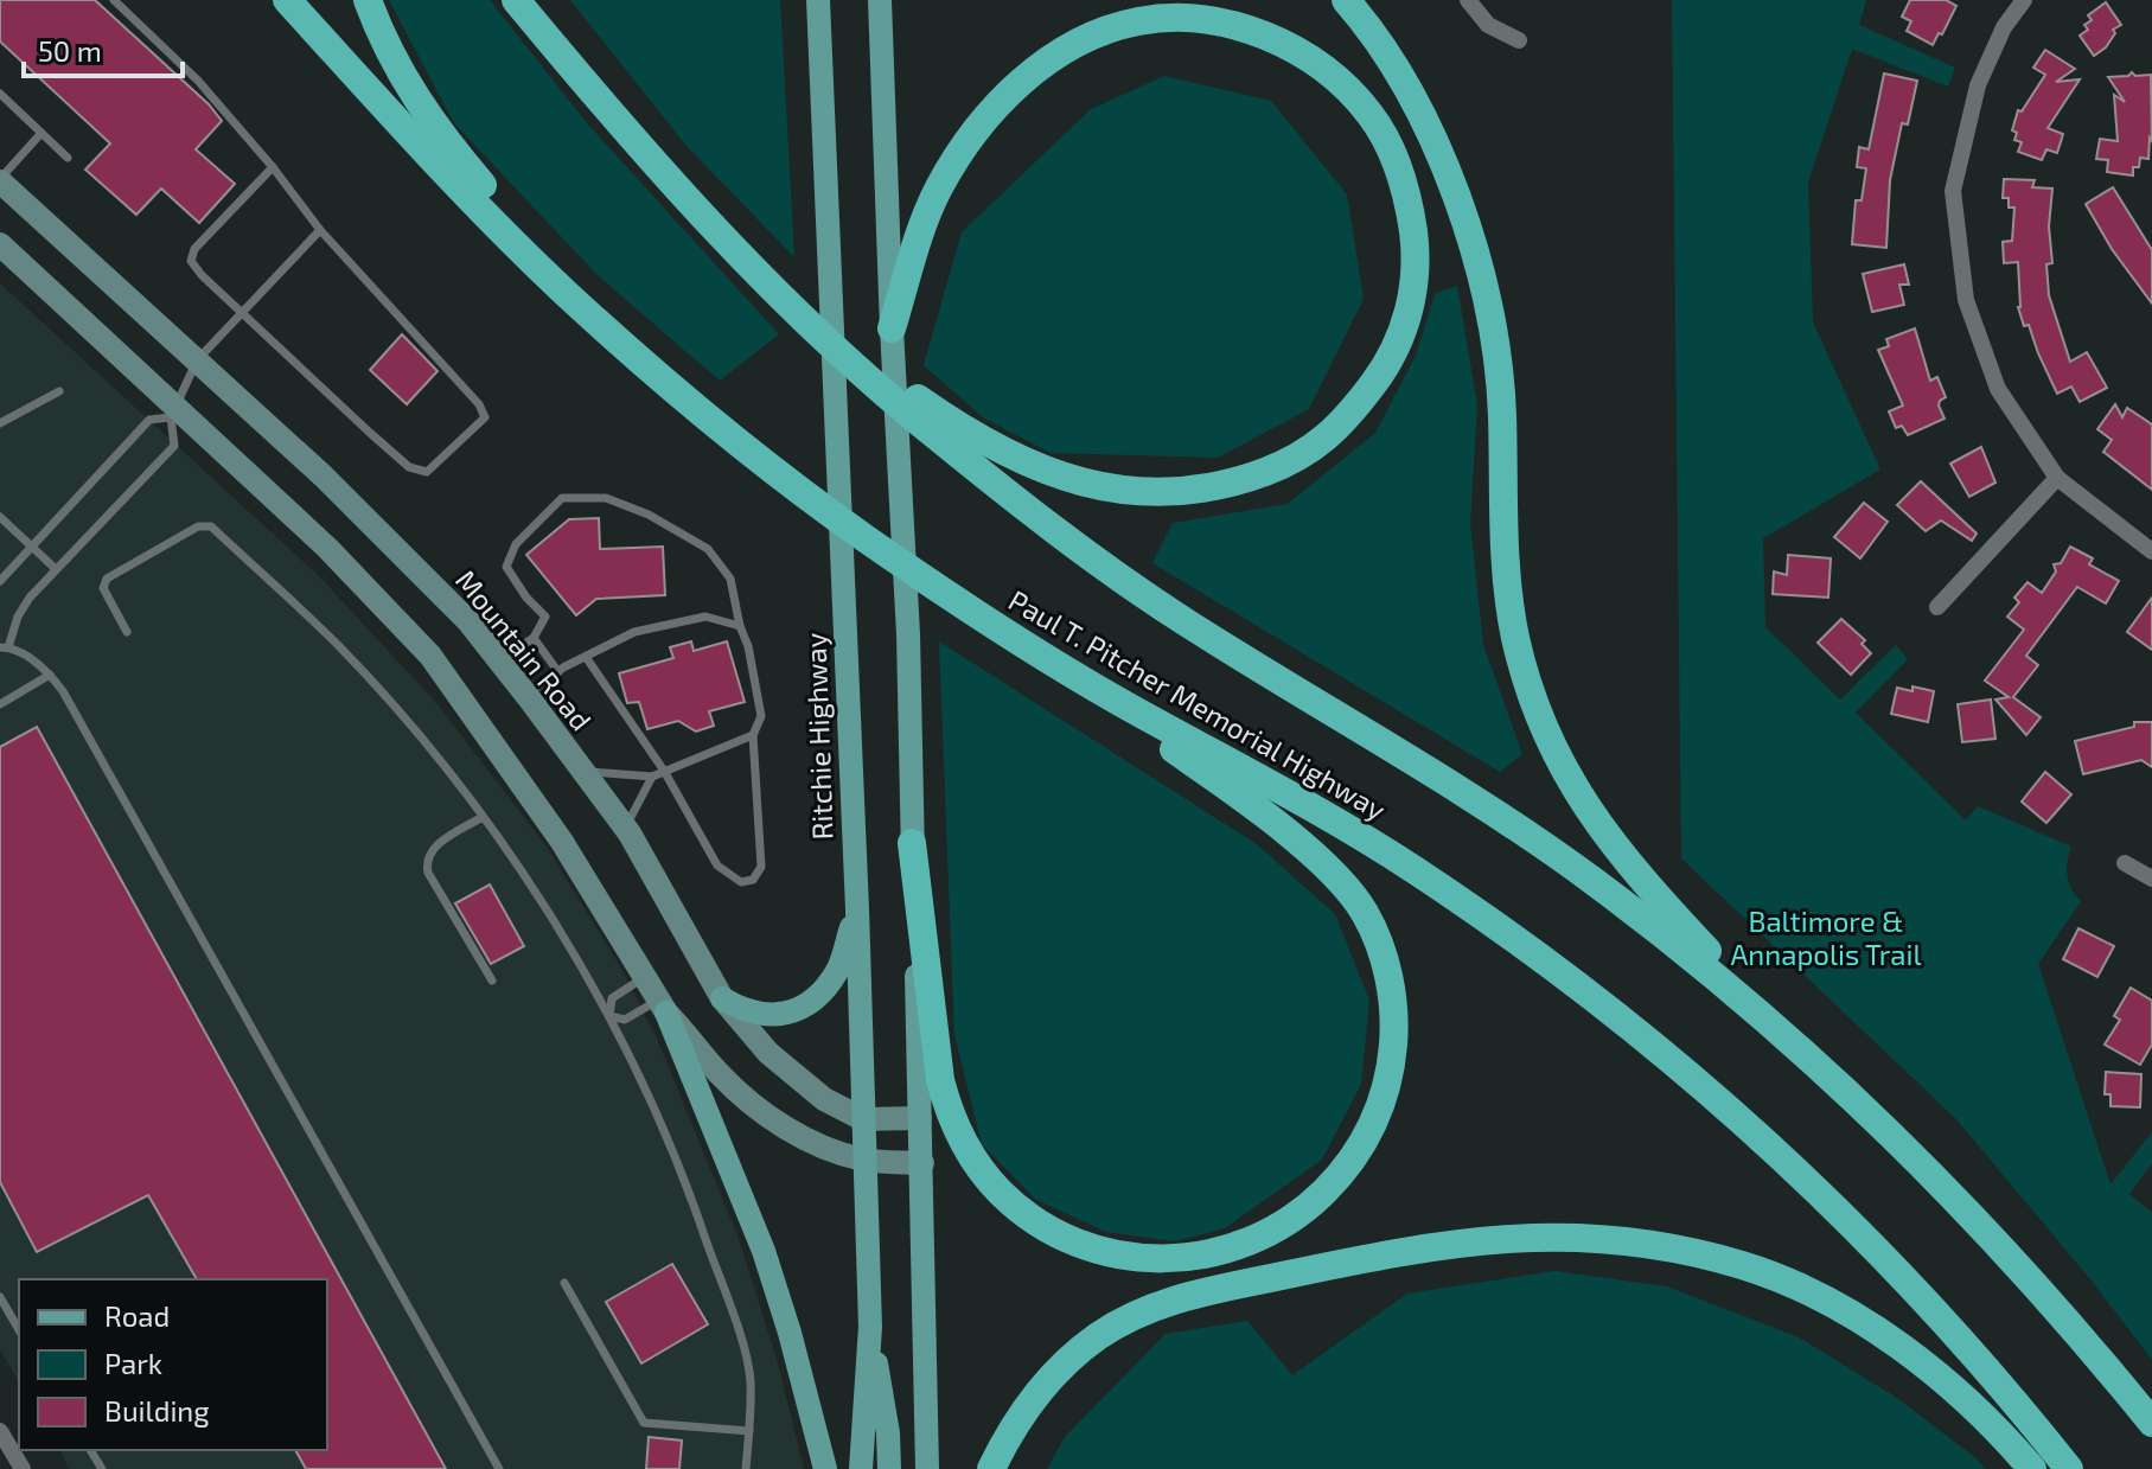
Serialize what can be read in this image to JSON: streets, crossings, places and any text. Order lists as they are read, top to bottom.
{
  "streets": {
    "highway": ["Paul T. Pitcher Memorial Highway"],
    "main road": ["Mountain Road", "Ritchie Highway"]
  },
  "crossings": [
    ["Mountain Road", "Ritchie Highway"]
  ],
  "parks": ["Baltimore & Annapolis Trail"],
  "legend": ["Road", "Park", "Building"],
  "scale_bar": "50 m"
}
